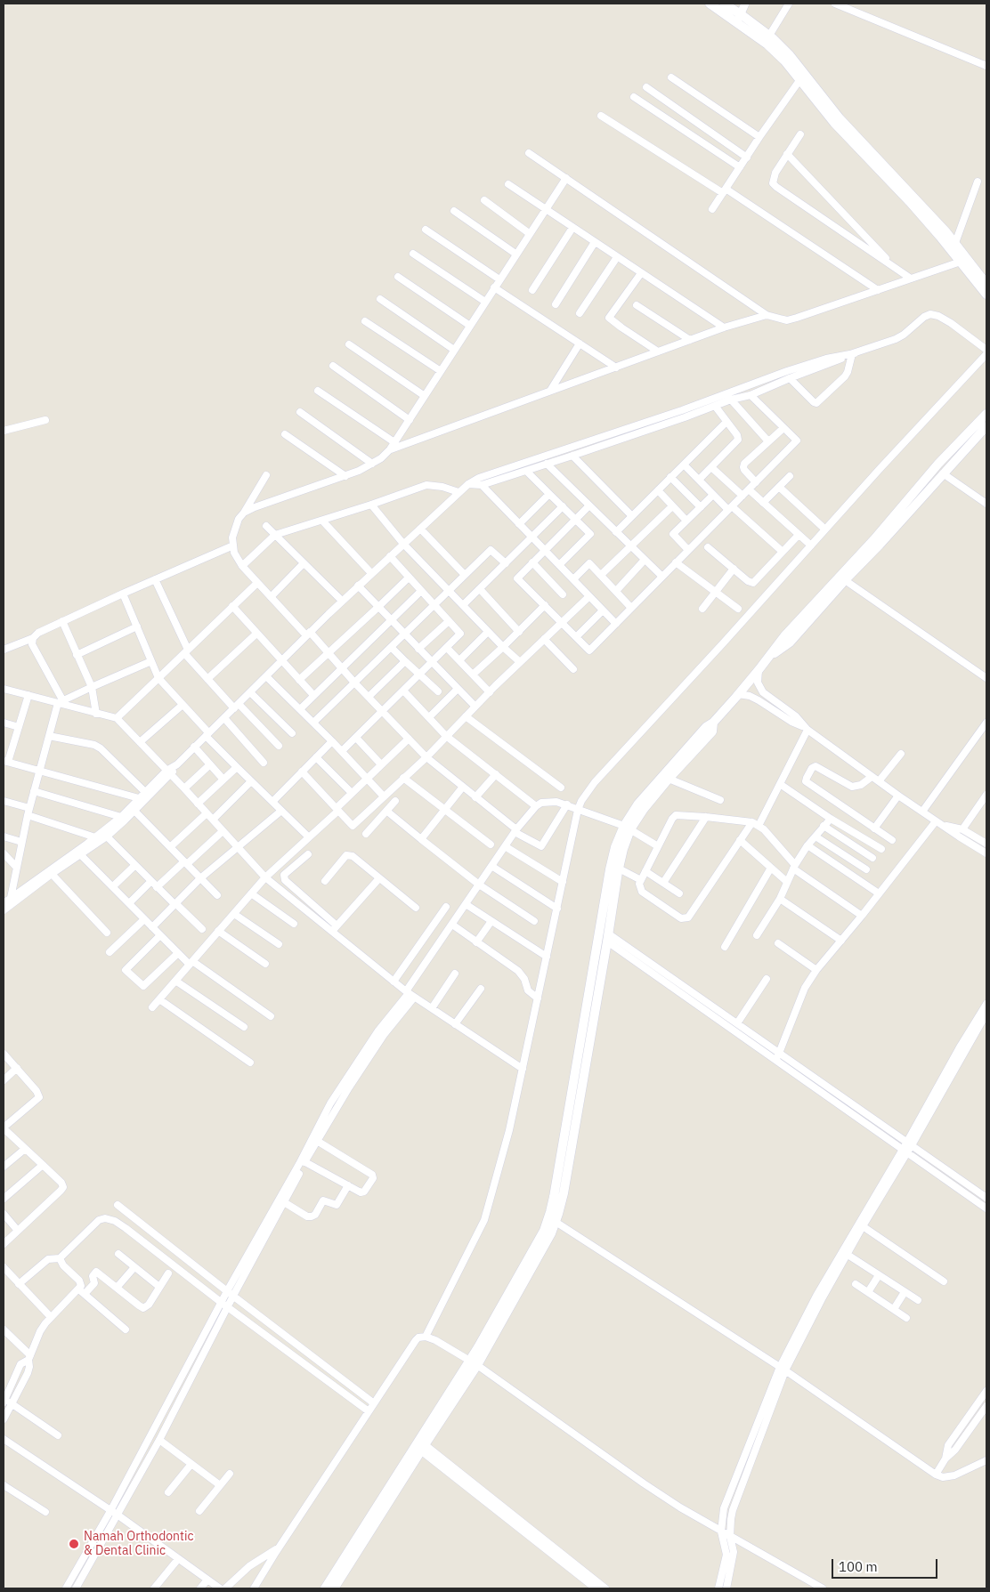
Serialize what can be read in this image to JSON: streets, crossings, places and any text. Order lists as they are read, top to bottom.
{
  "places": ["Namah Orthodontic & Dental Clinic"],
  "scale_bar": "100 m"
}
